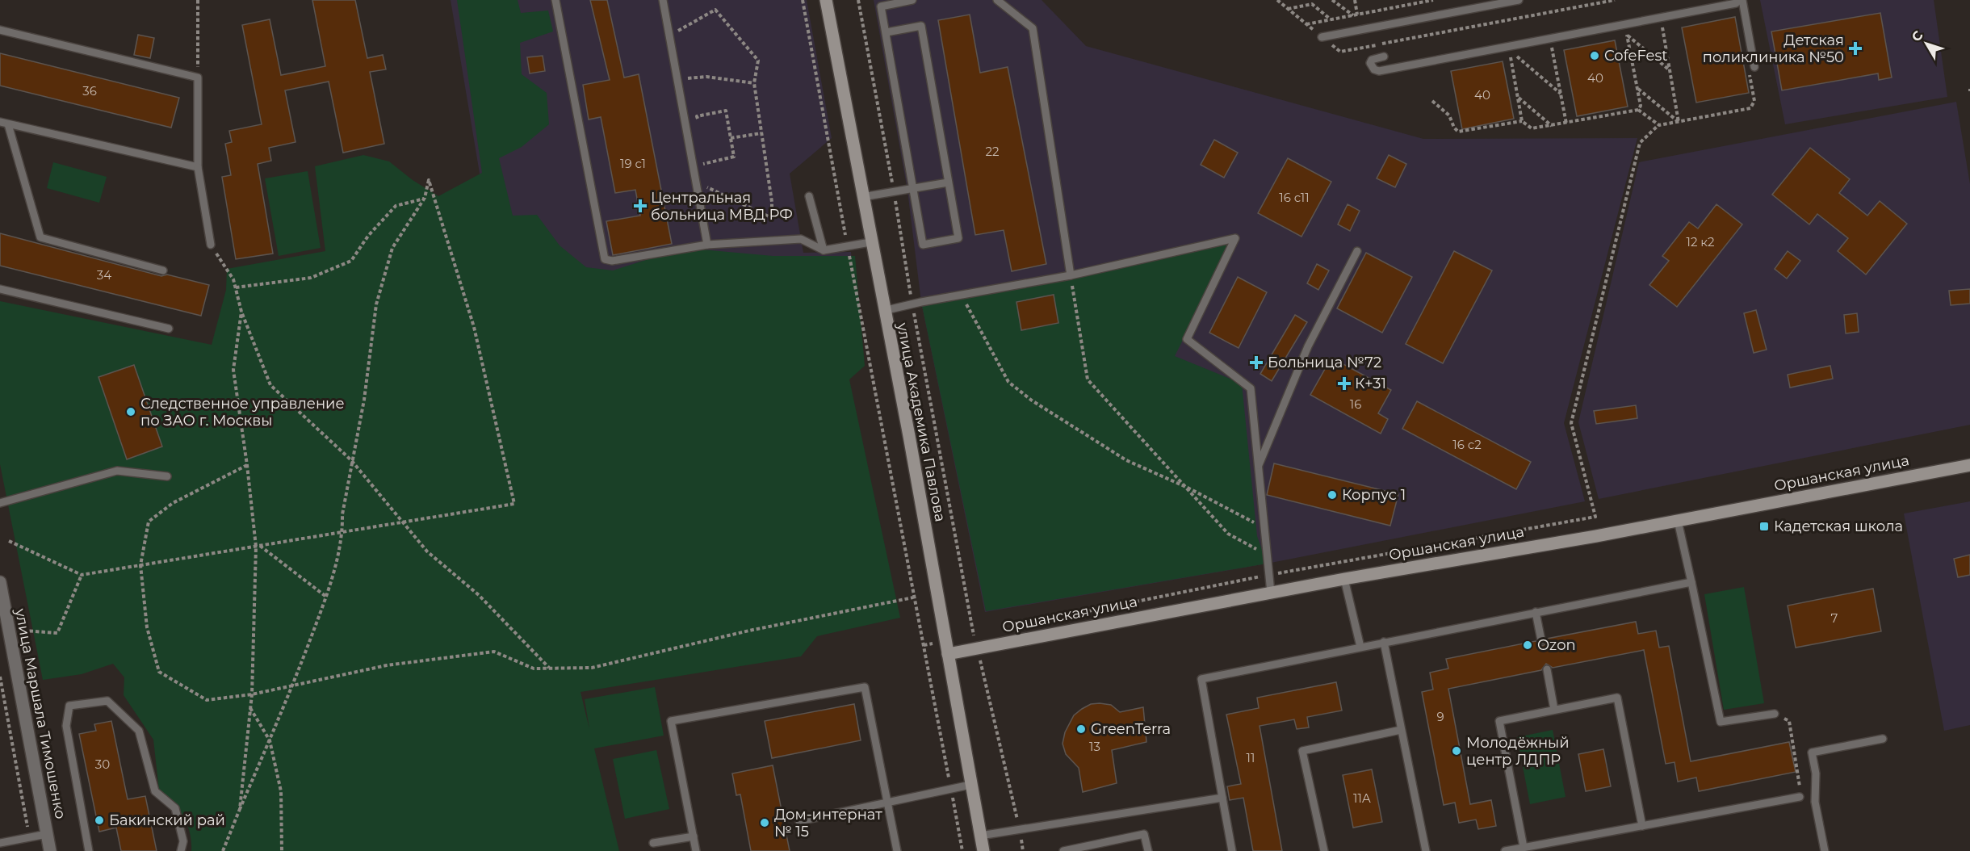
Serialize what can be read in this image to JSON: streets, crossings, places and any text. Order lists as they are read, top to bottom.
{
  "streets": {
    "street": ["улица Академика Павлова", "Оршанская улица", "улица Маршала Тимошенко"]
  },
  "crossings": [
    ["улица Академика Павлова", "Оршанская улица"]
  ],
  "places": {
    "health": [
      "Детская поликлиника №50",
      "Центральная больница МВД РФ",
      "Больница №72",
      "К+31"
    ],
    "other": [
      "CofeFest",
      "Следственное управление по ЗАО г. Москвы",
      "Корпус 1",
      "Ozon",
      "GreenTerra",
      "Молодёжный центр ЛДПР",
      "Бакинский рай",
      "Дом-интернат № 15"
    ],
    "transit": ["Кадетская школа"]
  },
  "house_numbers": [
    "40",
    "36",
    "40",
    "22",
    "19 с1",
    "16 с11",
    "12 к2",
    "34",
    "16",
    "16 с2",
    "7",
    "9",
    "13",
    "11",
    "30",
    "11А"
  ],
  "north": "top left"
}
